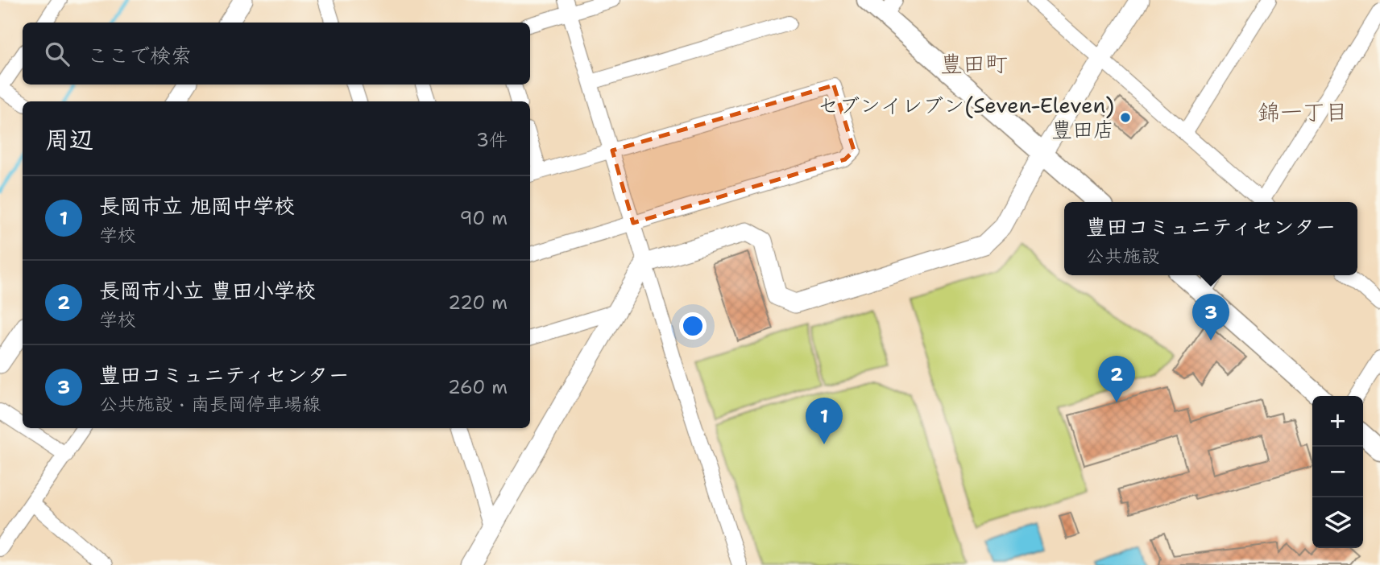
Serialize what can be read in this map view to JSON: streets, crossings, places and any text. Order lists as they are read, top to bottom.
{
  "districts": ["豊田町", "錦一丁目"],
  "places": ["セブンイレブン(Seven-Eleven) 豊田店"],
  "page": {
    "search": "ここで検索",
    "heading": ["周辺", "3件"],
    "list": [
      {
        "mark": "1",
        "name": "長岡市立 旭岡中学校",
        "note": "学校",
        "value": "90 m"
      },
      {
        "mark": "2",
        "name": "長岡市小立 豊田小学校",
        "note": "学校",
        "value": "220 m"
      },
      {
        "mark": "3",
        "name": "豊田コミュニティセンター",
        "note": "公共施設 · 南長岡停車場線",
        "value": "260 m"
      }
    ],
    "popup": ["豊田コミュニティセンター", "公共施設"],
    "pins": ["3", "2", "1"],
    "map_buttons": ["+", "−"]
  }
}
